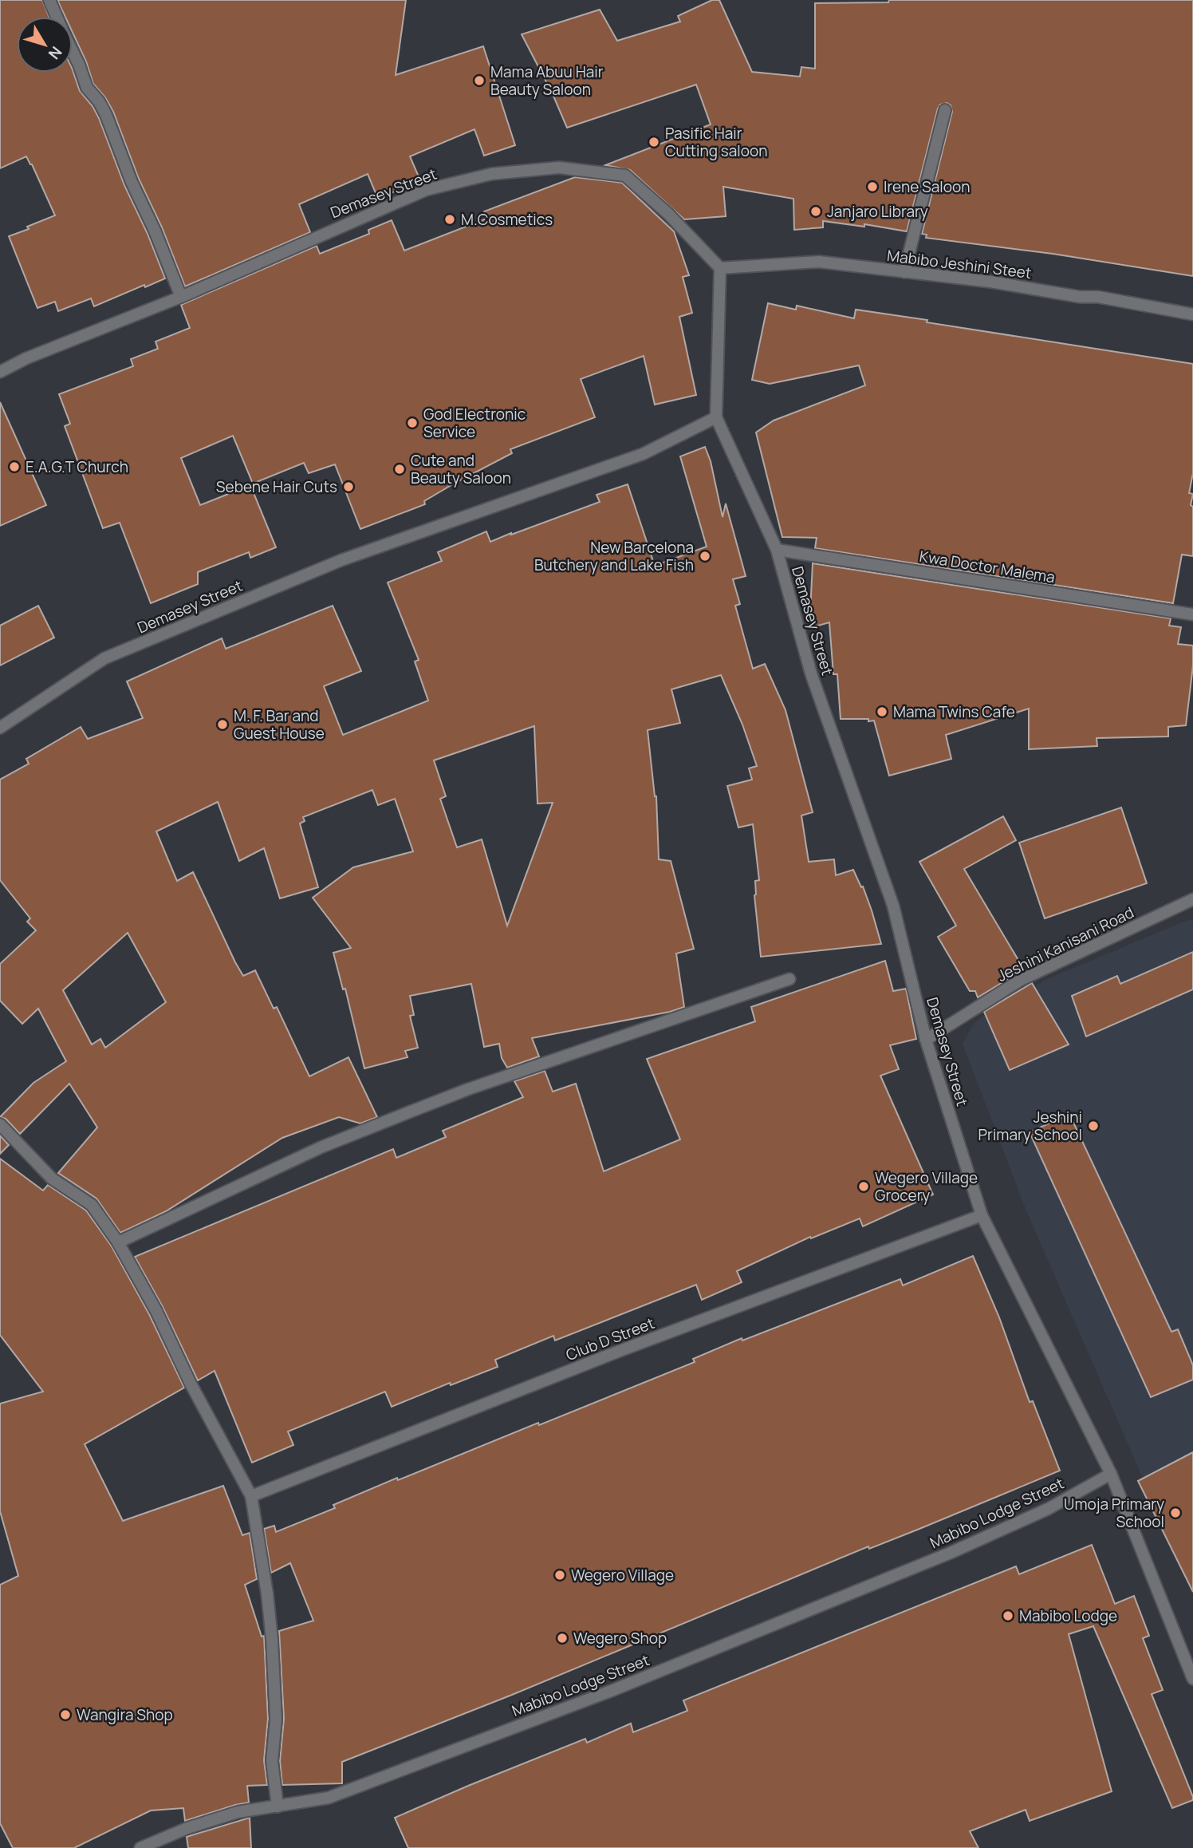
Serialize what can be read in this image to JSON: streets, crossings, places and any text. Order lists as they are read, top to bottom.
{
  "streets": {
    "street": [
      "Demasey Street",
      "Mabibo Jeshini Steet",
      "Kwa Doctor Malema",
      "Jeshini Kanisani Road",
      "Club D Street",
      "Mabibo Lodge Street"
    ]
  },
  "crossings": [
    ["Demasey Street", "Mabibo Jeshini Steet"],
    ["Demasey Street", "Kwa Doctor Malema"],
    ["Demasey Street", "Jeshini Kanisani Road"],
    ["Demasey Street", "Club D Street"],
    ["Demasey Street", "Mabibo Lodge Street"]
  ],
  "places": [
    "Mama Abuu Hair Beauty Saloon",
    "Pasific Hair Cutting saloon",
    "Irene Saloon",
    "Janjaro Library",
    "M.Cosmetics",
    "God Electronic Service",
    "E.A.G.T Church",
    "Cute and Beauty Saloon",
    "Sebene Hair Cuts",
    "New Barcelona Butchery and Lake Fish",
    "Mama Twins Cafe",
    "M. F. Bar and Guest House",
    "Jeshini Primary School",
    "Wegero Village Grocery",
    "Umoja Primary School",
    "Wegero Village",
    "Mabibo Lodge",
    "Wegero Shop",
    "Wangira Shop"
  ],
  "north": "bottom right"
}
